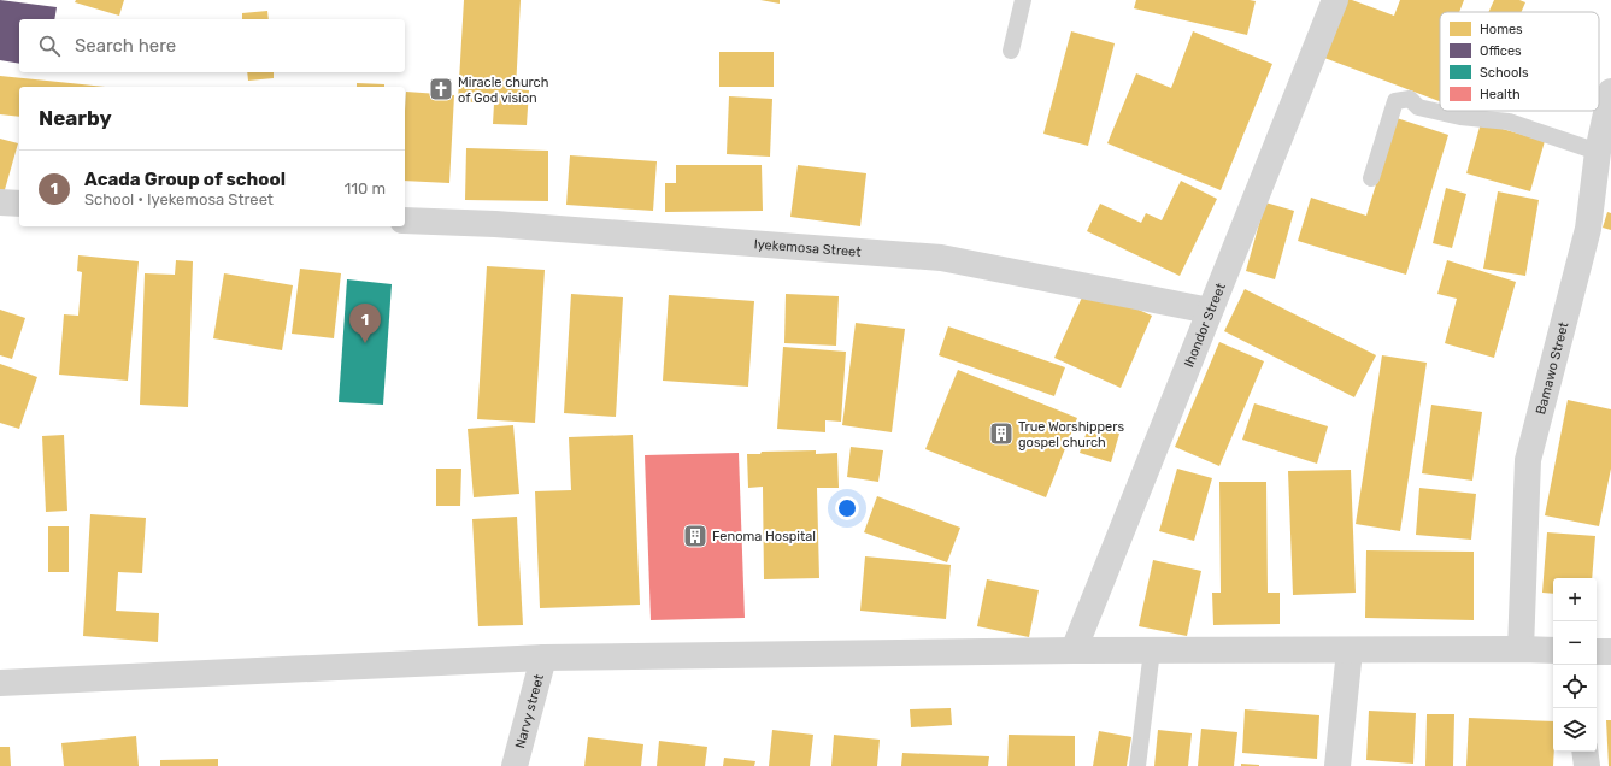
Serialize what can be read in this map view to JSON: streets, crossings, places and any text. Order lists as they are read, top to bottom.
{
  "streets": {
    "street": [
      "Iyekemosa Street",
      "Ihondor Street",
      "Bamawo Street",
      "Narvy street"
    ]
  },
  "crossings": [
    ["Iyekemosa Street", "Ihondor Street"]
  ],
  "places": {
    "church": ["Miracle church of God vision"],
    "building": ["True Worshippers gospel church", "Fenoma Hospital"]
  },
  "legend": [
    "Homes",
    "Offices",
    "Schools",
    "Health"
  ],
  "page": {
    "search": "Search here",
    "heading": "Nearby",
    "list": [
      {
        "mark": "1",
        "name": "Acada Group of school",
        "note": "School · Iyekemosa Street",
        "value": "110 m"
      }
    ],
    "pins": "1",
    "map_buttons": ["+", "−"]
  }
}
